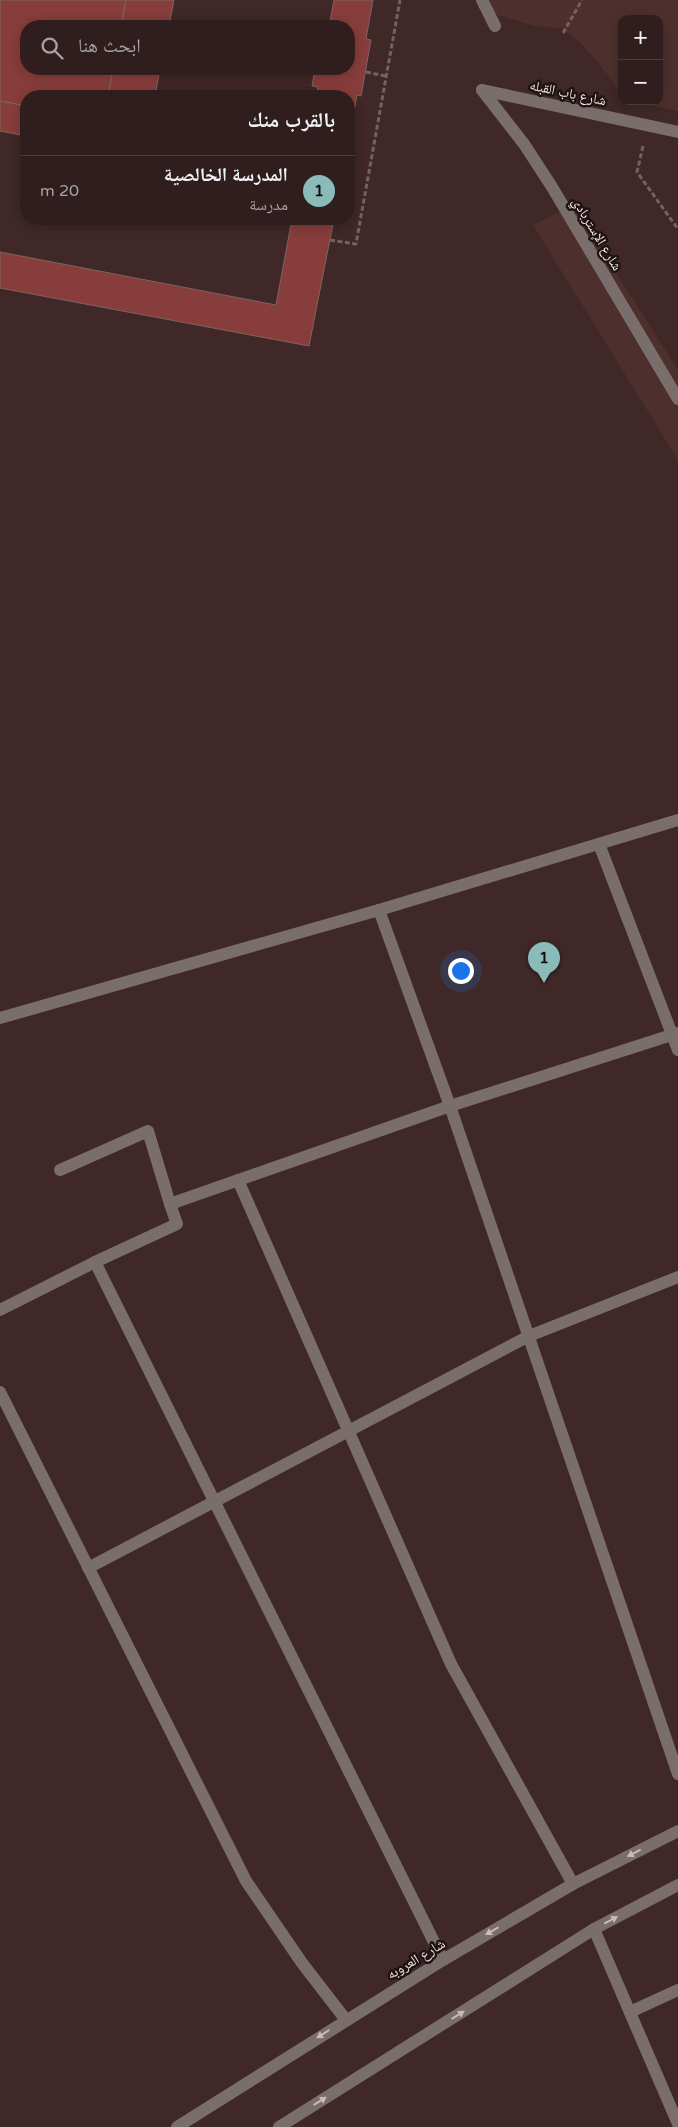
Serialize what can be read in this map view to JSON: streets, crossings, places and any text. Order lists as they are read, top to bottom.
{
  "streets": {
    "street": ["شارع باب القبله", "شارع الإستربادي", "شارع العروبه"]
  },
  "crossings": [
    ["شارع باب القبله", "شارع الإستربادي"]
  ],
  "page": {
    "map_buttons": ["+", "−"],
    "search": "ابحث هنا",
    "heading": "بالقرب منك",
    "list": [
      {
        "mark": "1",
        "name": "المدرسة الخالصية",
        "note": "مدرسة",
        "value": "20 m"
      }
    ],
    "pins": "1"
  }
}
